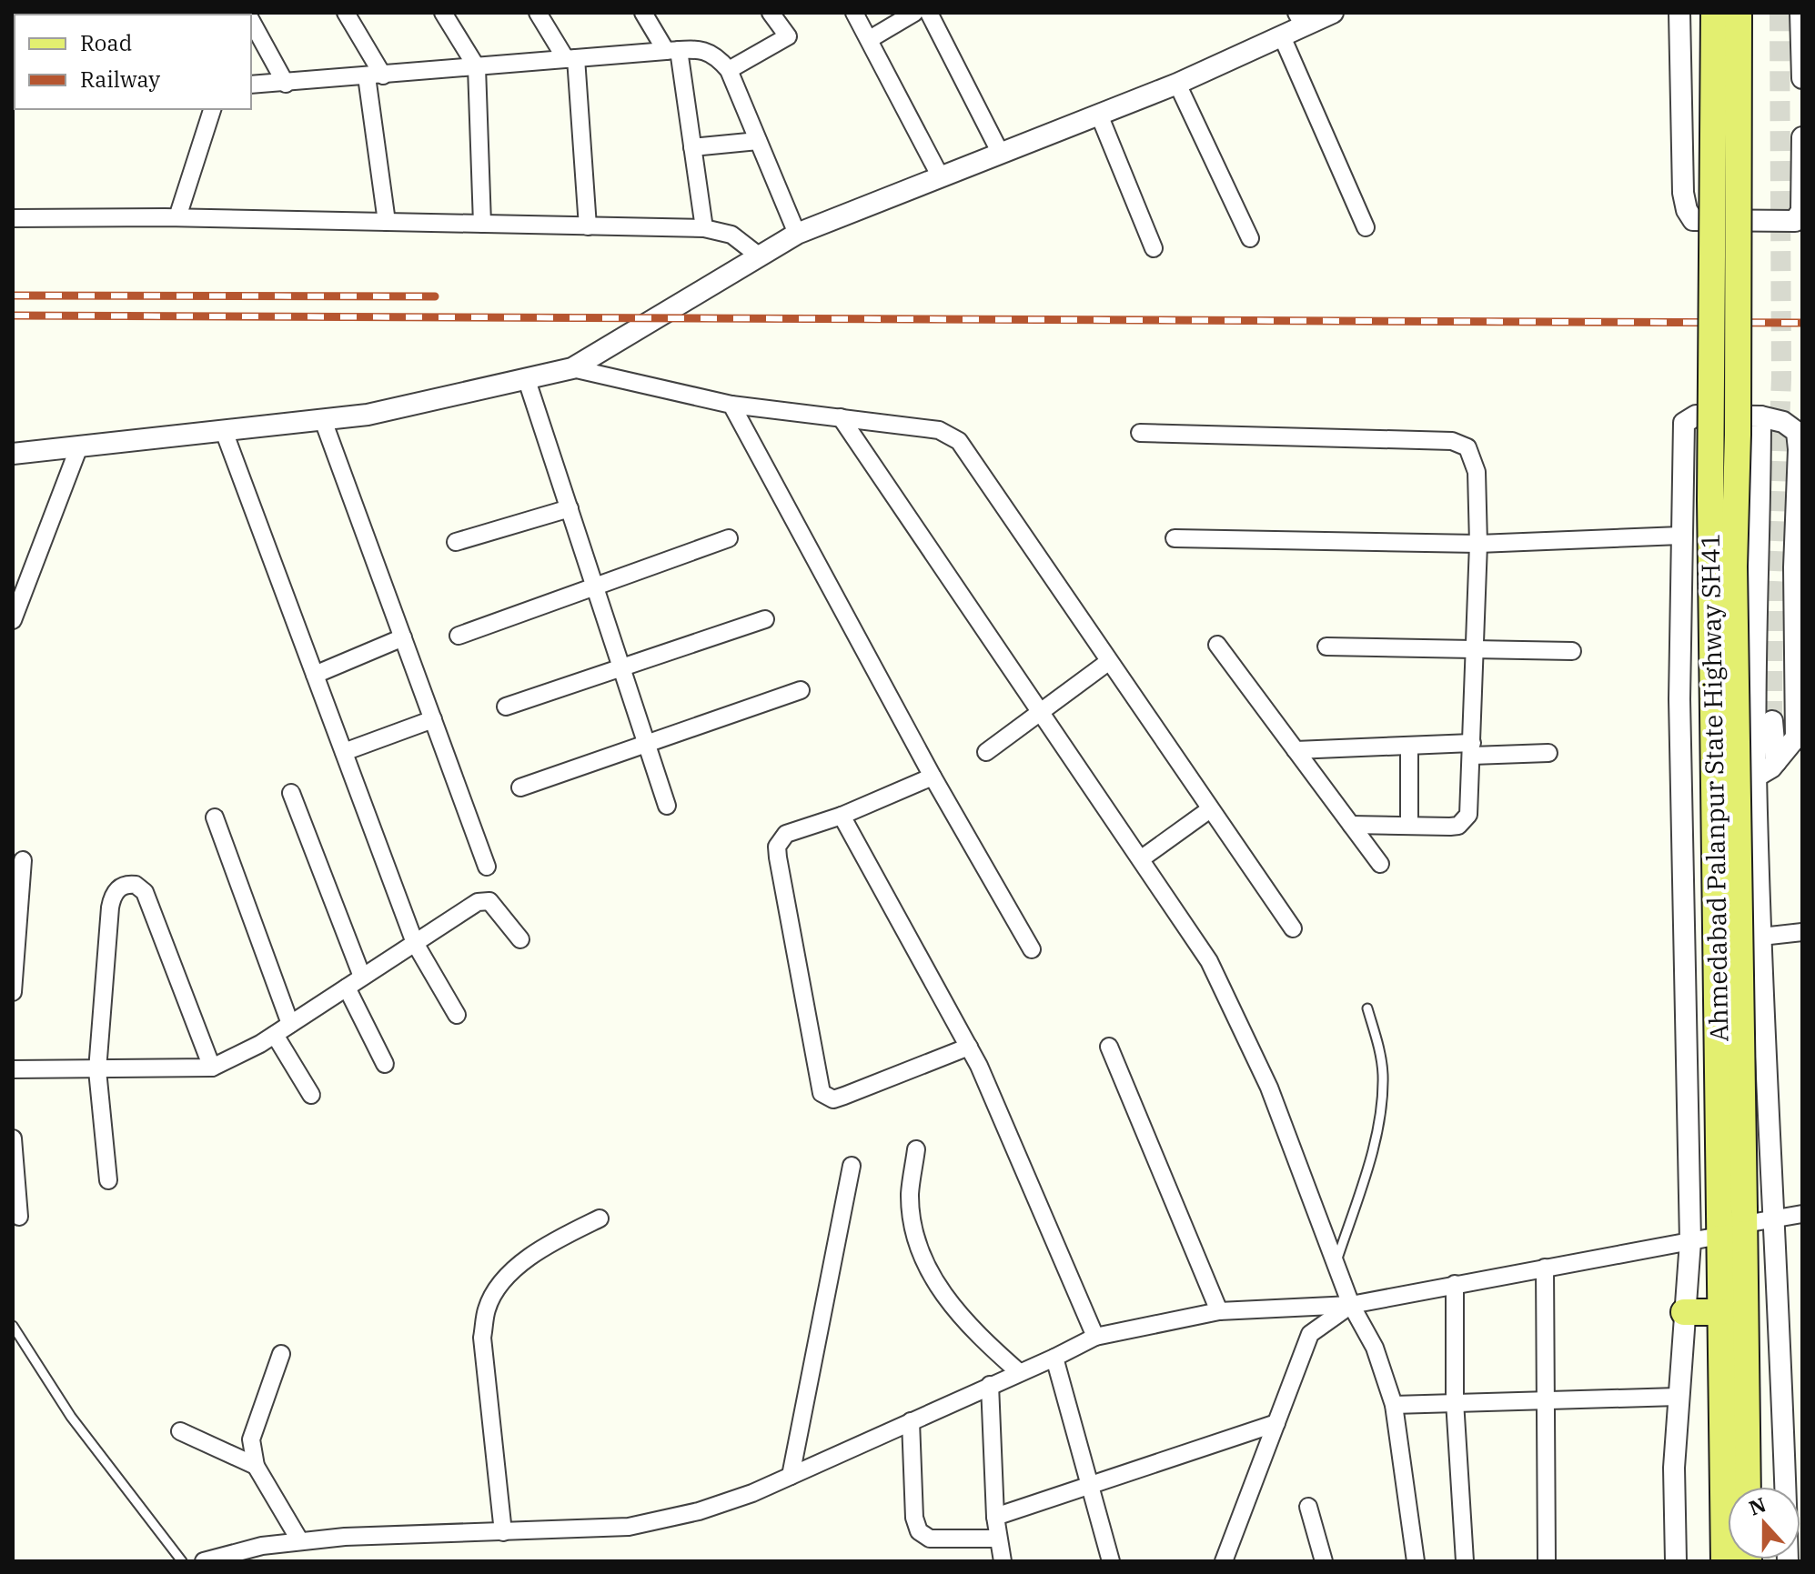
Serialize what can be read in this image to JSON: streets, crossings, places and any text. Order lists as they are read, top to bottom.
{
  "streets": {
    "main road": ["Ahmedabad Palanpur State Highway SH41"]
  },
  "legend": ["Road", "Railway"],
  "north": "top"
}
